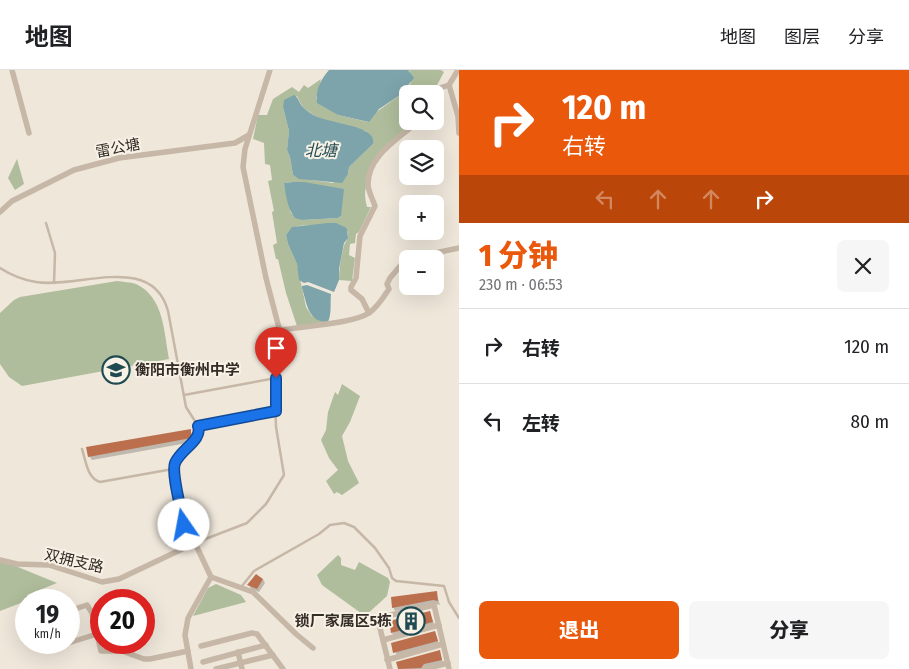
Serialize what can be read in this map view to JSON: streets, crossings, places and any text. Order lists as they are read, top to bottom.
{
  "streets": {
    "street": ["雷公塘", "双拥支路"]
  },
  "water": ["北塘"],
  "places": {
    "school or university": ["衡阳市衡州中学"],
    "building": ["锁厂家属区5栋"]
  },
  "page": {
    "header": "地图",
    "nav": ["地图", "图层", "分享"],
    "turn": ["120 m", "右转"],
    "map_buttons": ["+", "−"],
    "heading": ["1 分钟", "230 m · 06:53"],
    "list": [
      {
        "name": "右转",
        "value": "120 m"
      },
      {
        "name": "左转",
        "value": "80 m"
      }
    ],
    "speed": "19 km/h",
    "limit": "20",
    "buttons": ["退出", "分享"]
  }
}
